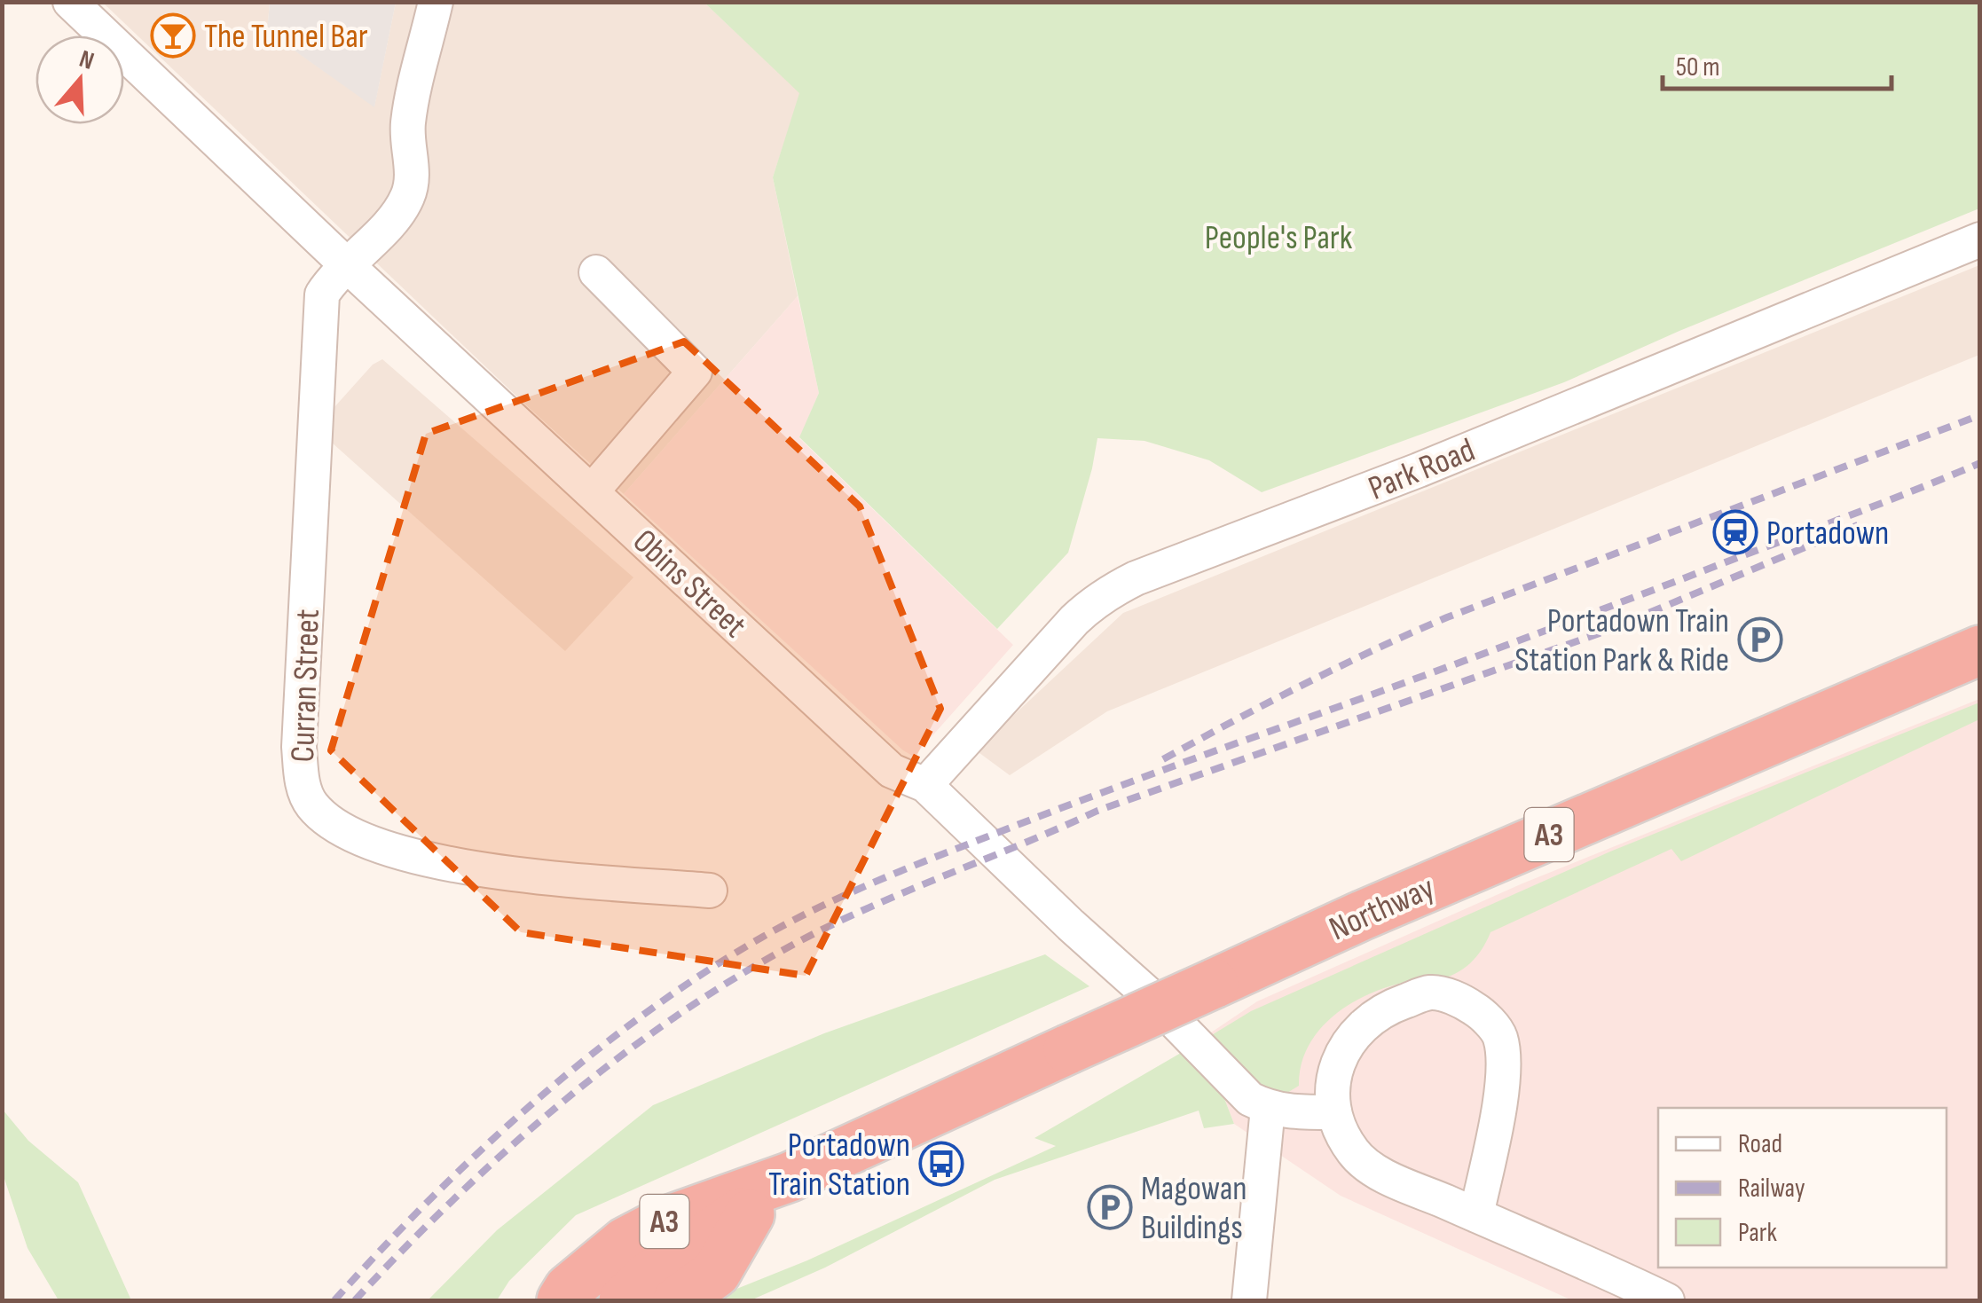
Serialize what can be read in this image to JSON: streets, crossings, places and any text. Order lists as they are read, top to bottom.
{
  "streets": {
    "highway": ["A3", "Northway"],
    "street": ["Park Road", "Obins Street", "Curran Street"]
  },
  "crossings": [
    ["Park Road", "Obins Street"],
    ["Obins Street", "Curran Street"]
  ],
  "parks": ["People's Park"],
  "places": {
    "bar": ["The Tunnel Bar"],
    "station": ["Portadown"],
    "parking": ["Portadown Train Station Park & Ride", "Magowan Buildings"],
    "bus stop": ["Portadown Train Station"]
  },
  "legend": ["Road", "Railway", "Park"],
  "scale_bar": "50 m",
  "north": "top"
}
